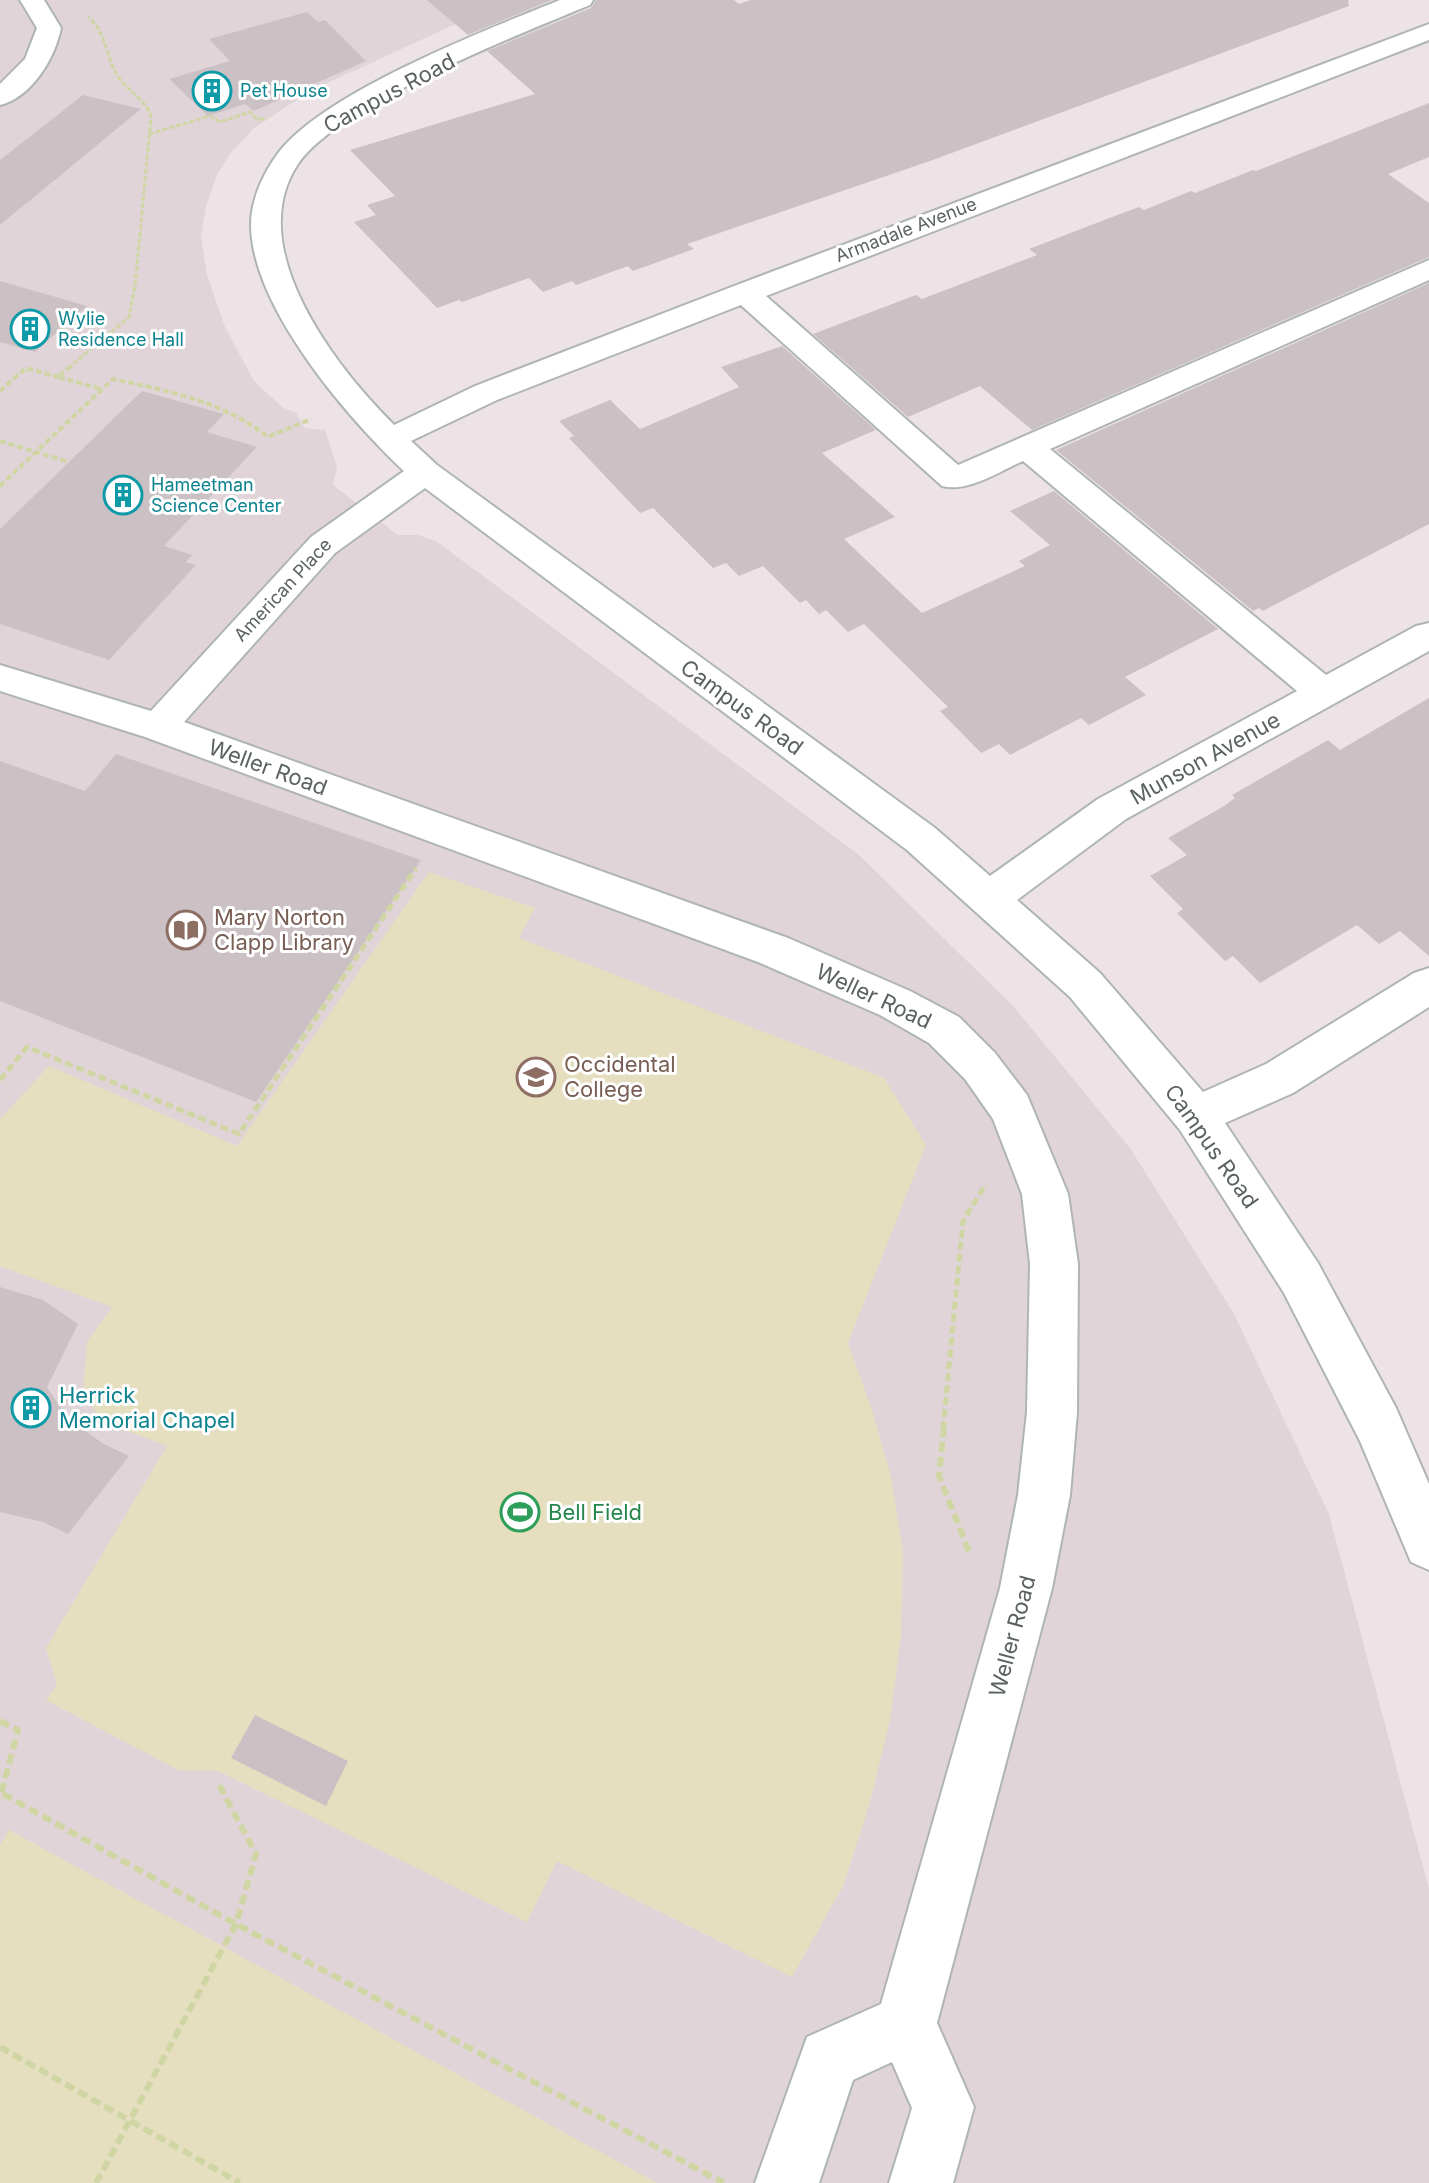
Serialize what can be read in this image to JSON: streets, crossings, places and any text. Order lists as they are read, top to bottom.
{
  "streets": {
    "street": [
      "Campus Road",
      "Armadale Avenue",
      "American Place",
      "Munson Avenue",
      "Weller Road"
    ]
  },
  "crossings": [
    ["Campus Road", "Armadale Avenue"],
    ["Campus Road", "American Place"],
    ["Campus Road", "Munson Avenue"],
    ["American Place", "Weller Road"]
  ],
  "places": {
    "building": [
      "Pet House",
      "Wylie Residence Hall",
      "Hameetman Science Center",
      "Herrick Memorial Chapel"
    ],
    "library": ["Mary Norton Clapp Library"],
    "school or university": ["Occidental College"],
    "sports": ["Bell Field"]
  }
}
